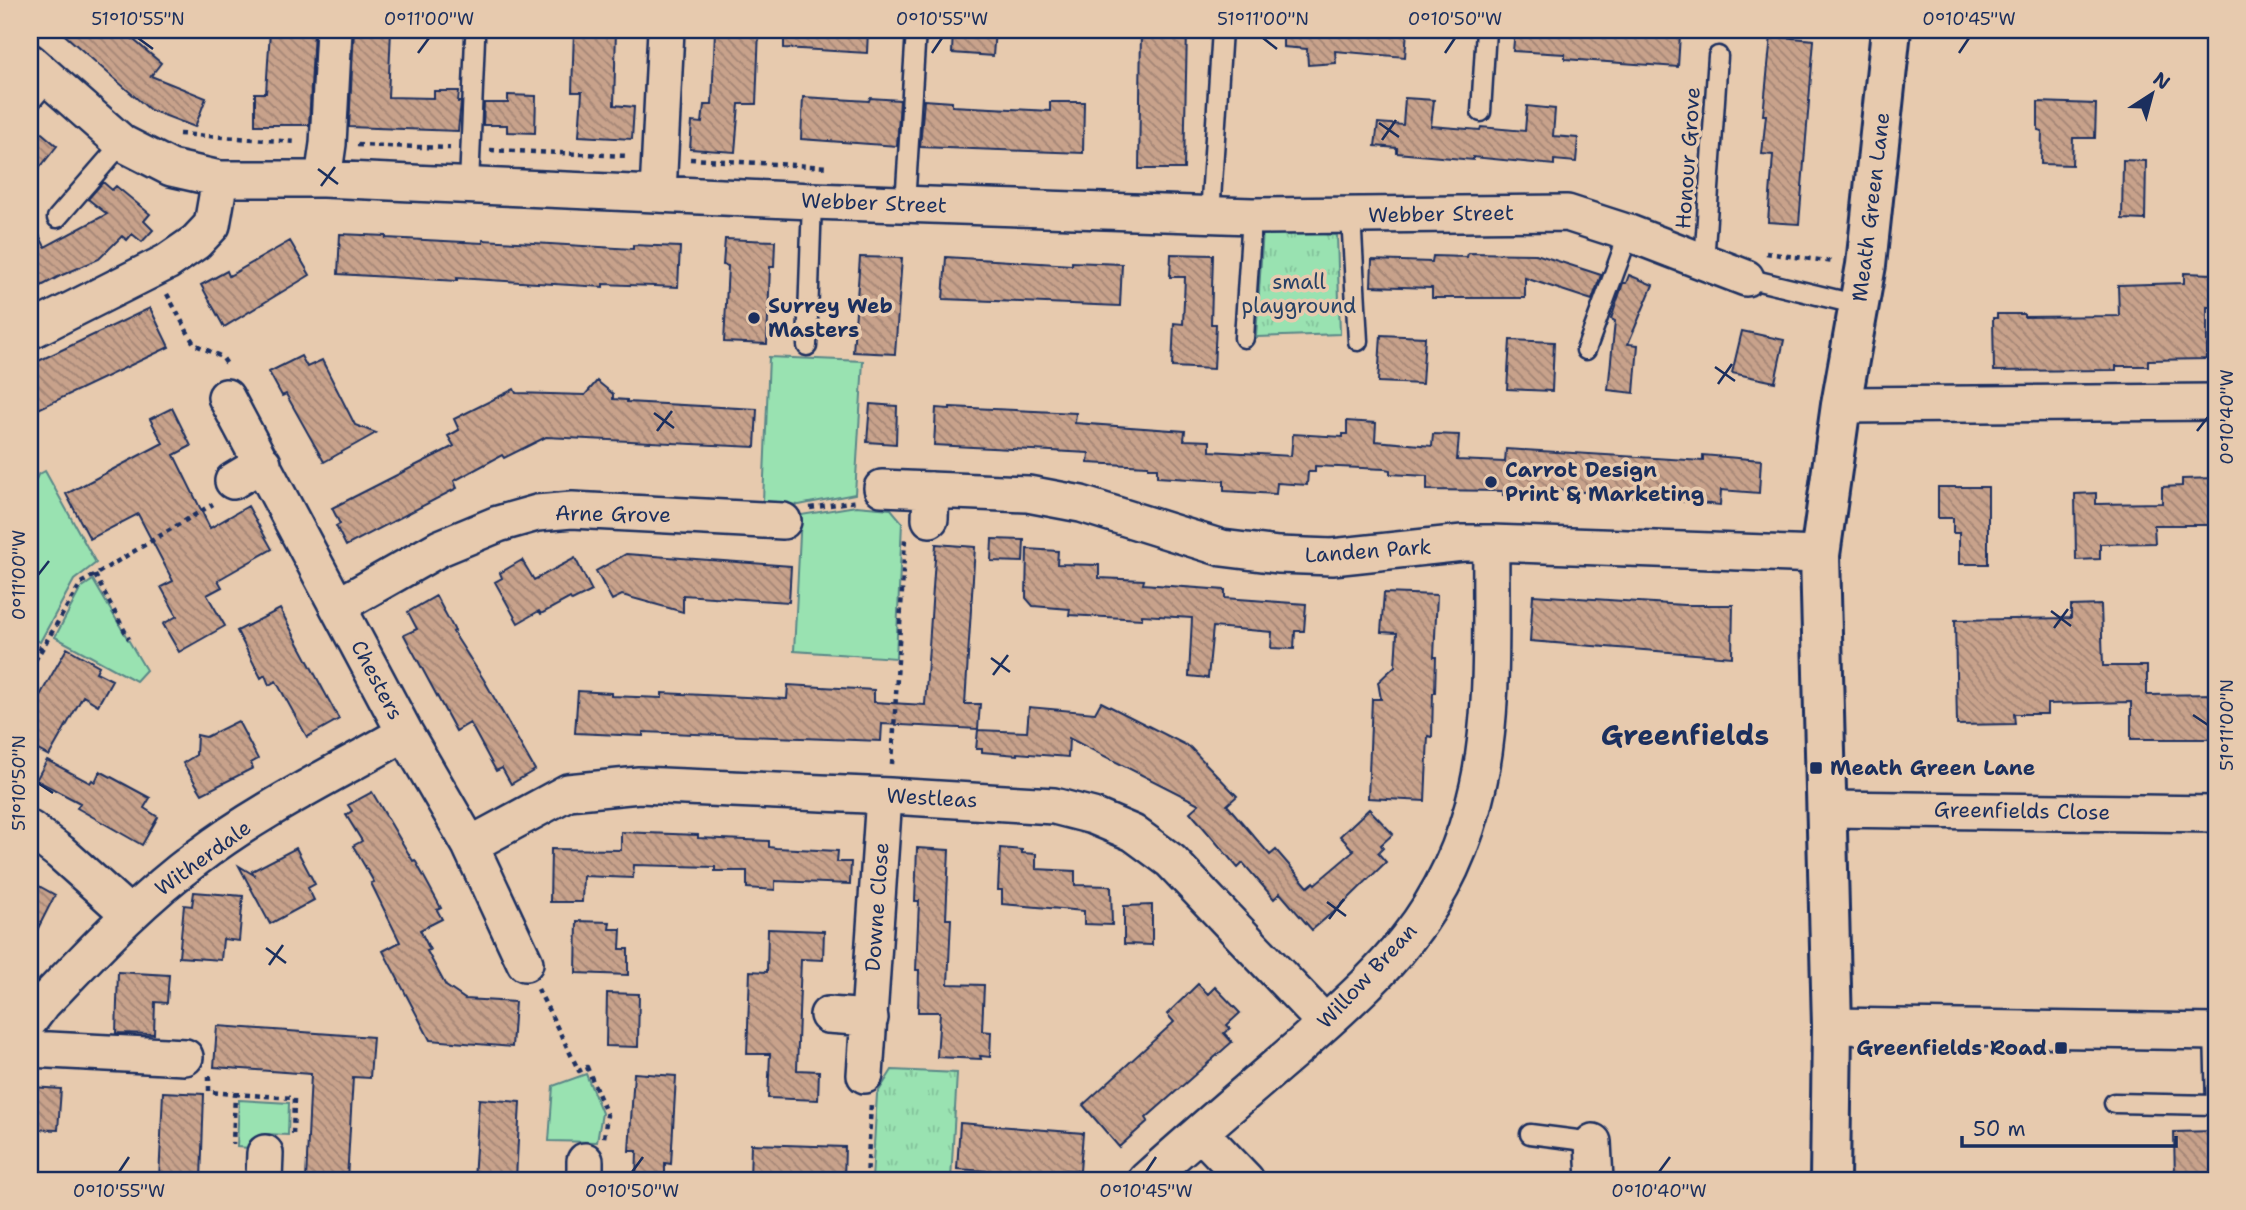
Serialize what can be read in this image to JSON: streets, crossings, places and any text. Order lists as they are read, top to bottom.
{
  "streets": {
    "street": [
      "Webber Street",
      "Meath Green Lane",
      "Arne Grove",
      "Landen Park",
      "Chesters",
      "Westleas",
      "Greenfields Close",
      "Witherdale",
      "Downe Close",
      "Willow Brean"
    ],
    "lane": ["Honour Grove"]
  },
  "crossings": [
    ["Honour Grove", "Webber Street"],
    ["Meath Green Lane", "Landen Park"],
    ["Meath Green Lane", "Greenfields Close"],
    ["Arne Grove", "Chesters"],
    ["Landen Park", "Willow Brean"],
    ["Chesters", "Westleas"],
    ["Chesters", "Witherdale"],
    ["Westleas", "Downe Close"],
    ["Westleas", "Willow Brean"]
  ],
  "districts": ["Greenfields"],
  "parks": ["small playground"],
  "places": {
    "other": ["Surrey Web Masters", "Carrot Design Print & Marketing"],
    "transit": ["Meath Green Lane", "Greenfields Road"]
  },
  "scale_bar": "50 m",
  "north": "top right",
  "coordinates": [
    "51°10'55\"N",
    "0°11'00\"W",
    "0°10'55\"W",
    "51°11'00\"N",
    "0°10'50\"W",
    "0°10'45\"W",
    "0°10'40\"W",
    "51°10'50\"N"
  ]
}
